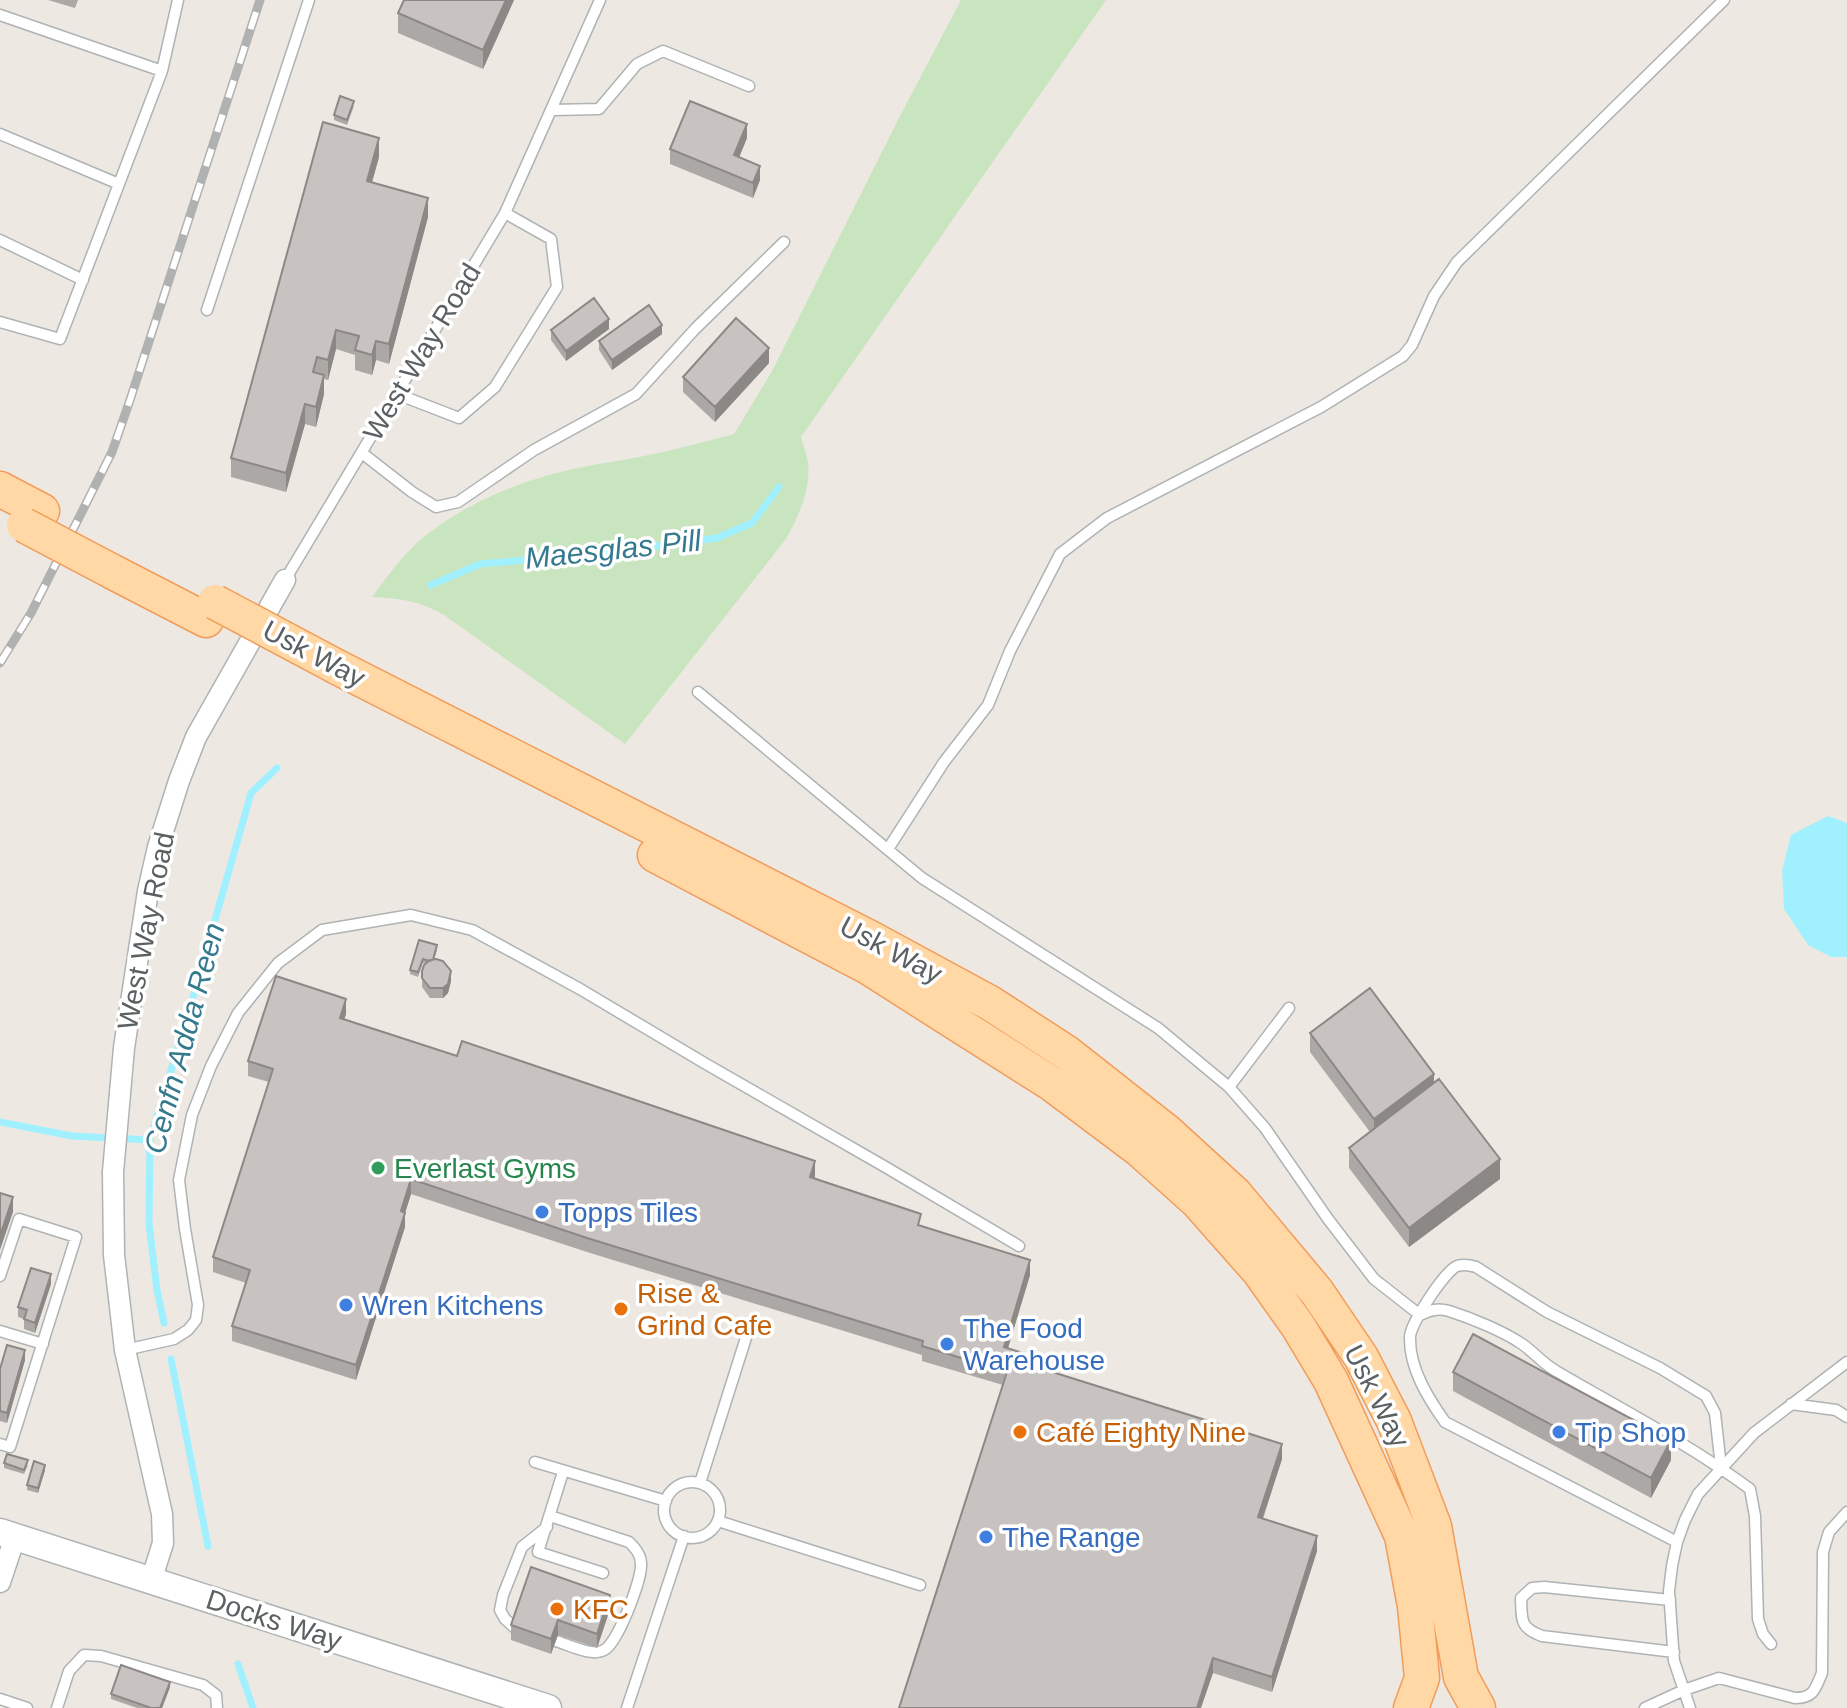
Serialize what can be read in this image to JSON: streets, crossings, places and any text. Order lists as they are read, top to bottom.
{
  "streets": {
    "main road": ["Usk Way"],
    "street": ["West Way Road", "Docks Way"]
  },
  "crossings": [
    ["West Way Road", "Docks Way"]
  ],
  "water": ["Maesglas Pill", "Cenfn Adda Reen"],
  "places": [
    "Everlast Gyms",
    "Topps Tiles",
    "Wren Kitchens",
    "Rise & Grind Cafe",
    "The Food Warehouse",
    "Café Eighty Nine",
    "Tip Shop",
    "The Range",
    "KFC"
  ]
}
